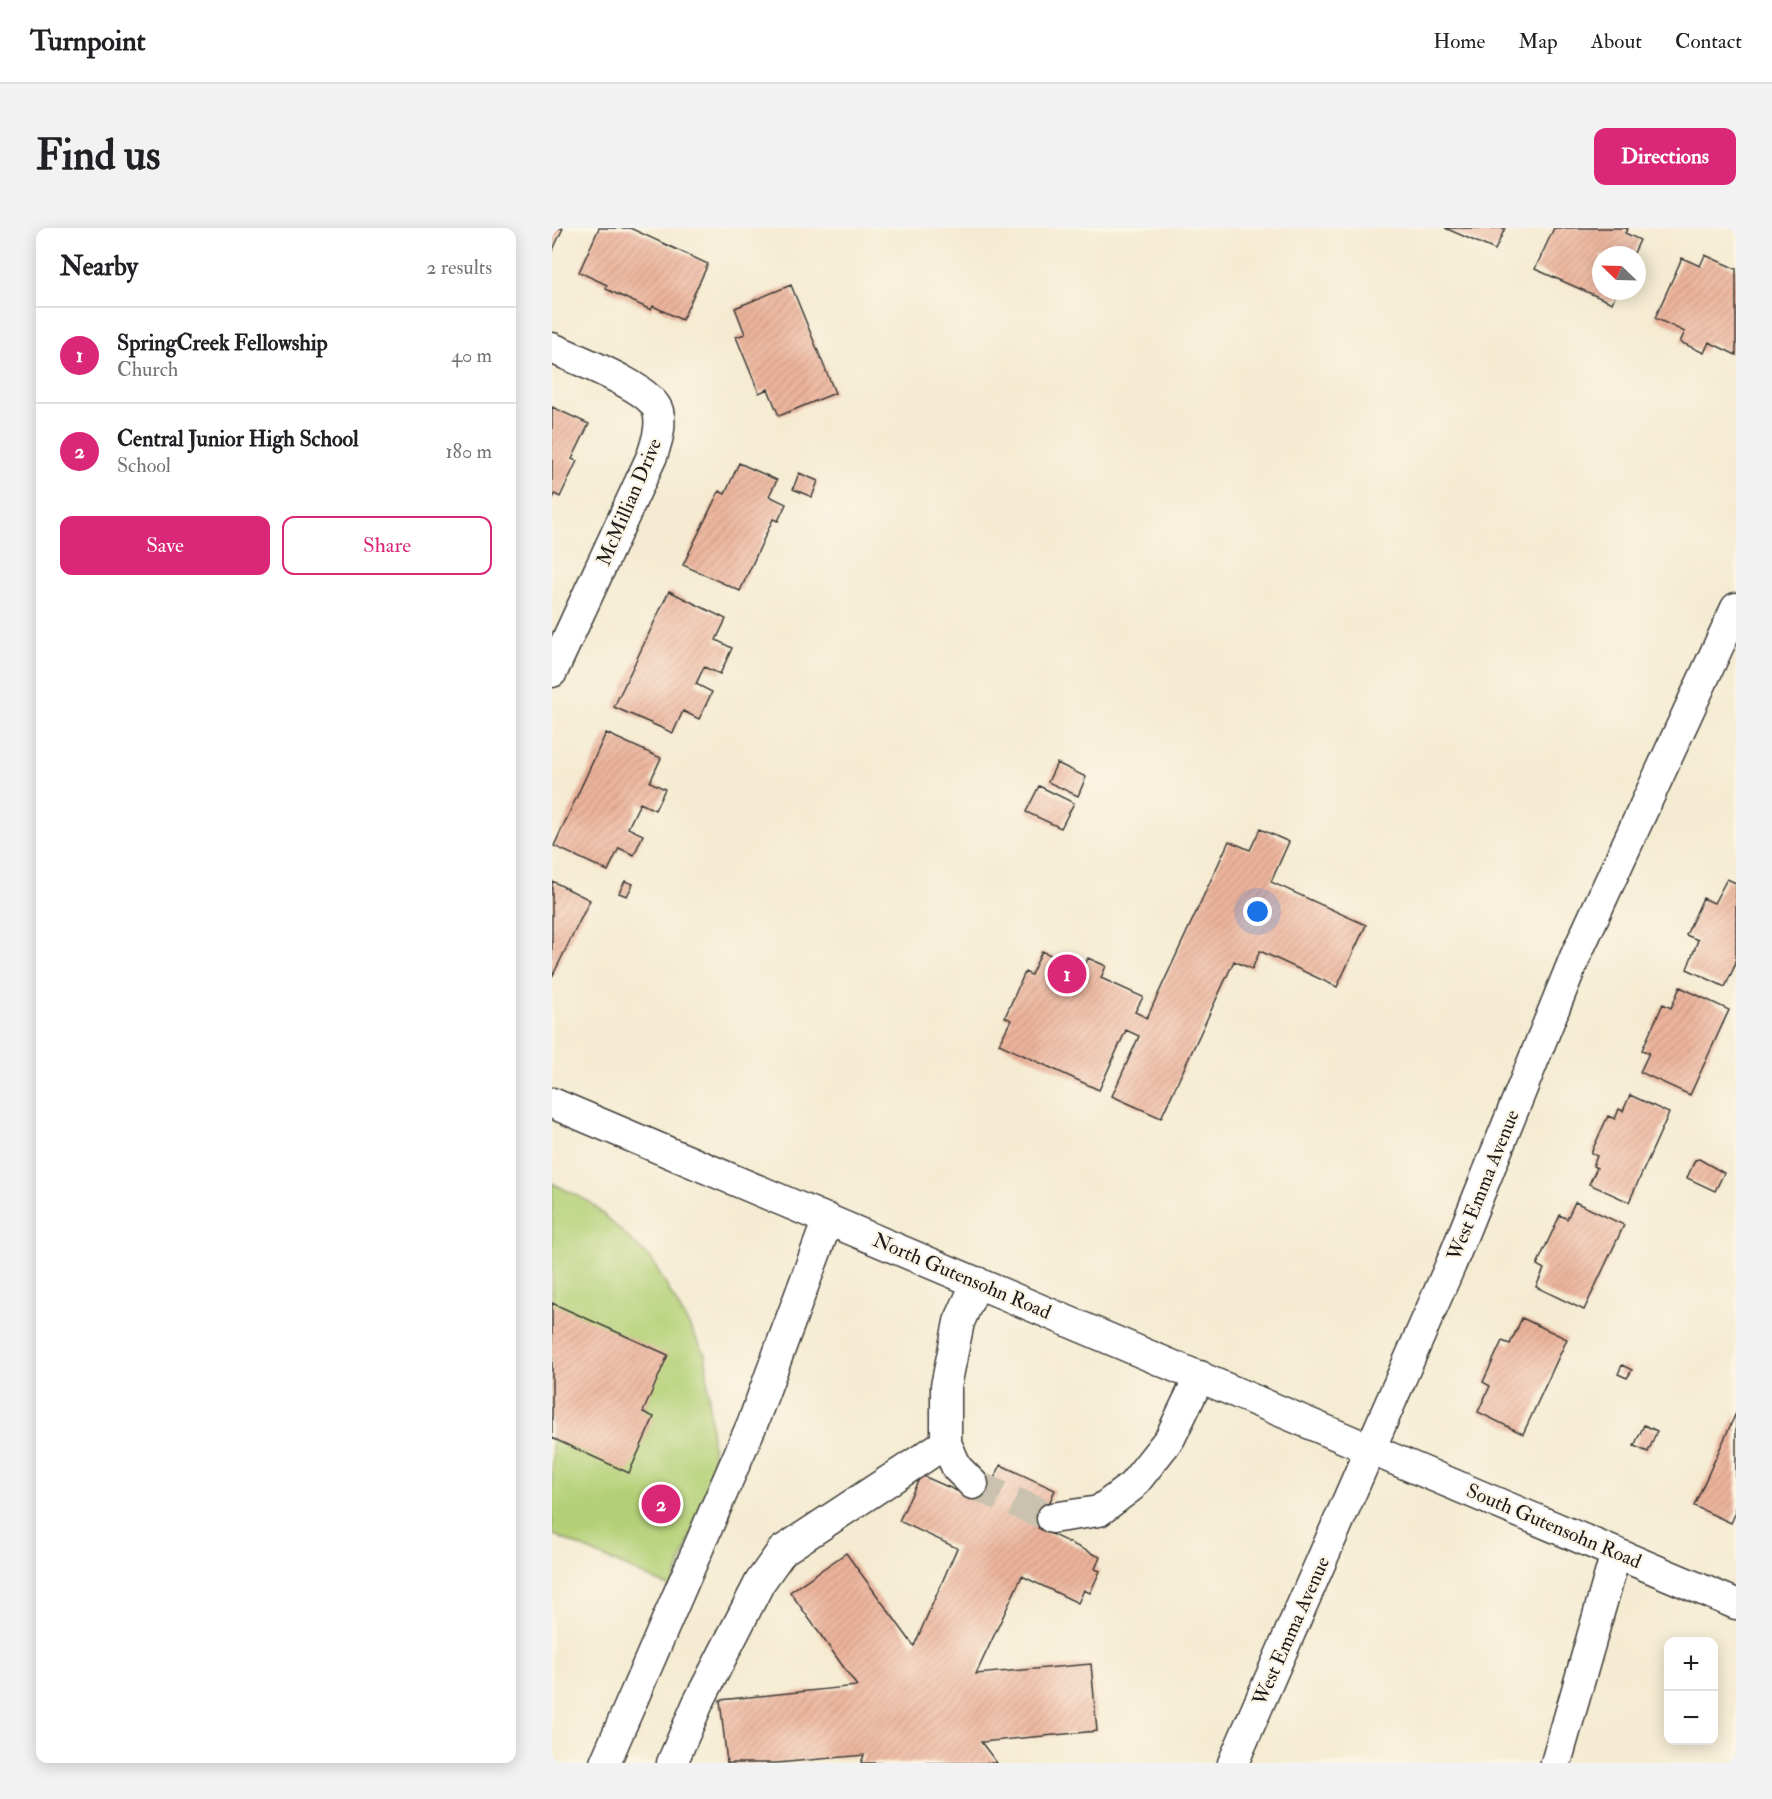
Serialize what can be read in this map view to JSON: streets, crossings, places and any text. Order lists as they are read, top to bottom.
{
  "streets": {
    "street": [
      "McMillian Drive",
      "West Emma Avenue",
      "North Gutensohn Road",
      "South Gutensohn Road"
    ]
  },
  "crossings": [
    ["West Emma Avenue", "North Gutensohn Road"],
    ["West Emma Avenue", "South Gutensohn Road"],
    ["North Gutensohn Road", "South Gutensohn Road"]
  ],
  "north": "top left",
  "page": {
    "header": "Turnpoint",
    "nav": [
      "Home",
      "Map",
      "About",
      "Contact"
    ],
    "buttons": [
      "Directions",
      ["Save", "Share"]
    ],
    "title": "Find us",
    "heading": ["Nearby", "2 results"],
    "list": [
      {
        "mark": "1",
        "name": "SpringCreek Fellowship",
        "note": "Church",
        "value": "40 m"
      },
      {
        "mark": "2",
        "name": "Central Junior High School",
        "note": "School",
        "value": "180 m"
      }
    ],
    "pins": ["1", "2"],
    "map_buttons": ["+", "−"]
  }
}
